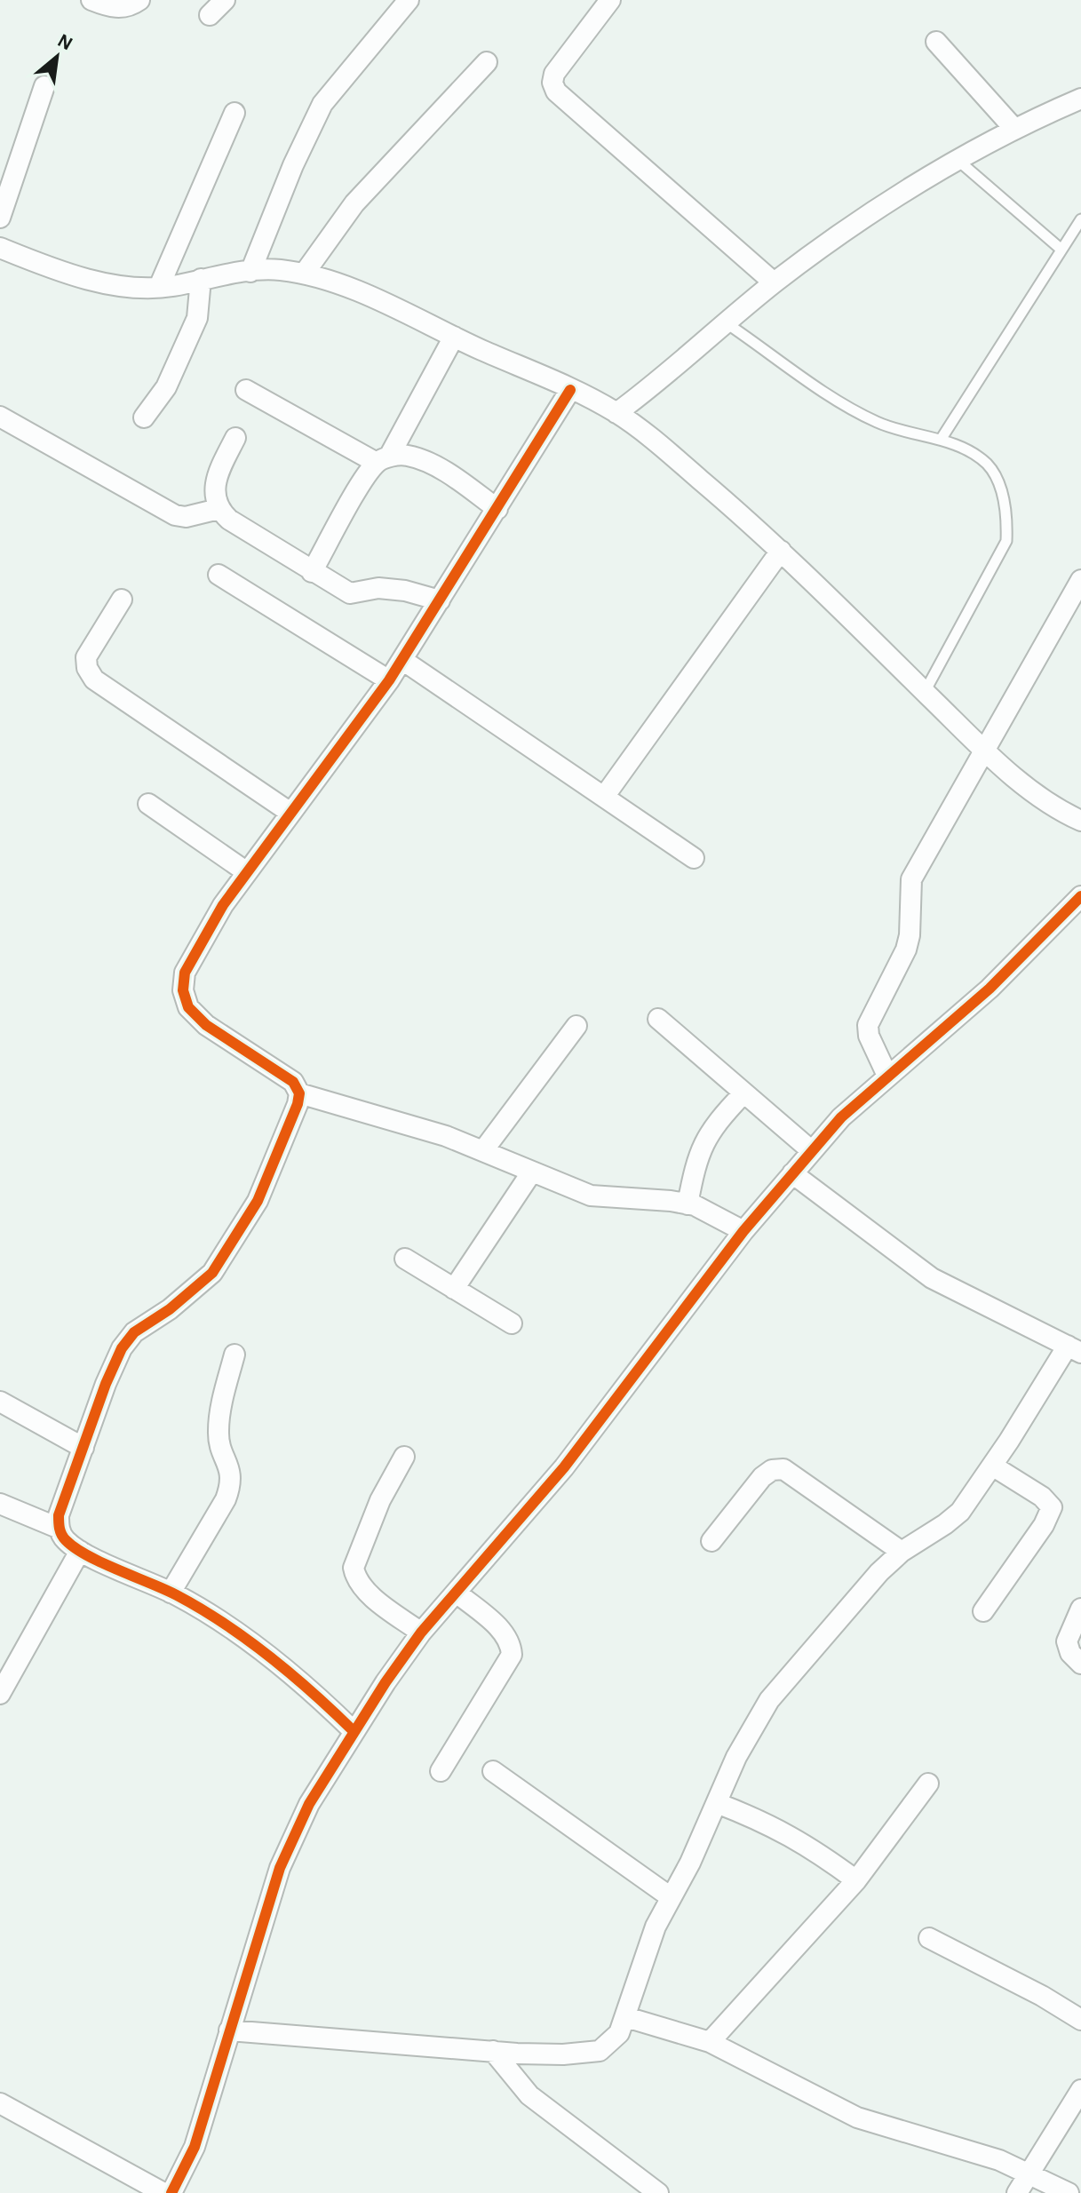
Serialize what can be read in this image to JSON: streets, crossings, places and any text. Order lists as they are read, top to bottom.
{
  "north": "top right"
}
